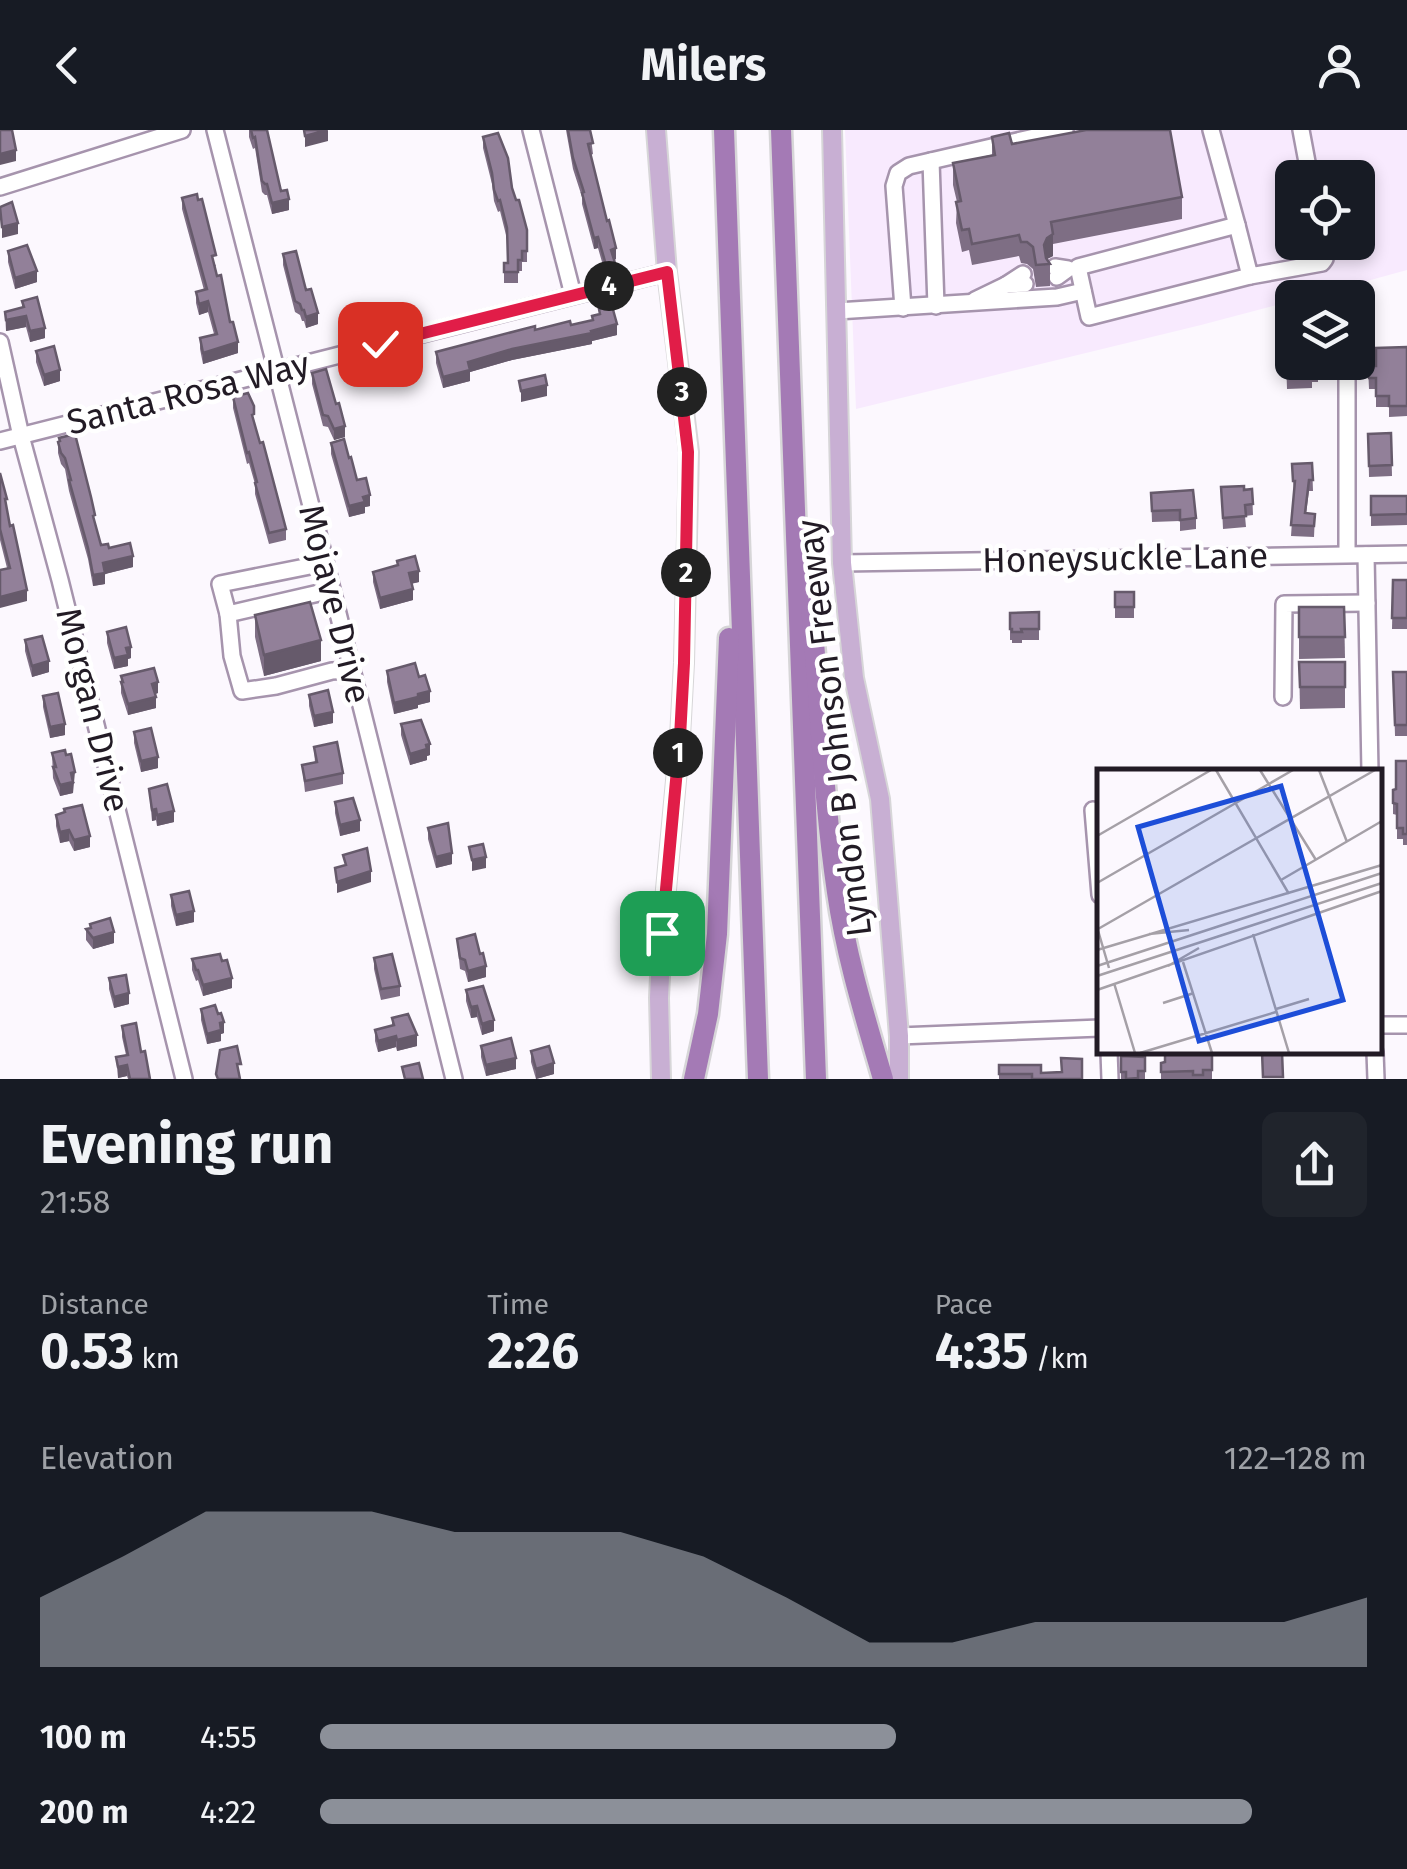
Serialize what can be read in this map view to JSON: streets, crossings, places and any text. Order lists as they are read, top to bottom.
{
  "streets": {
    "highway": ["Lyndon B Johnson Freeway"],
    "street": [
      "Santa Rosa Way",
      "Honeysuckle Lane",
      "Mojave Drive",
      "Morgan Drive"
    ]
  },
  "crossings": [
    ["Santa Rosa Way", "Mojave Drive"],
    ["Santa Rosa Way", "Morgan Drive"],
    ["Honeysuckle Lane", "Lyndon B Johnson Freeway"]
  ],
  "page": {
    "header": "Milers",
    "pins": [
      "4",
      "3",
      "2",
      "1"
    ],
    "heading": ["Evening run", "21:58"],
    "stats": [
      ["Distance", "0.53 km"],
      ["Time", "2:26"],
      ["Pace", "4:35 /km"]
    ],
    "chart": ["Elevation", "122–128 m"],
    "list": [
      {
        "name": "100 m",
        "note": "4:55"
      },
      {
        "name": "200 m",
        "note": "4:22"
      }
    ]
  }
}
